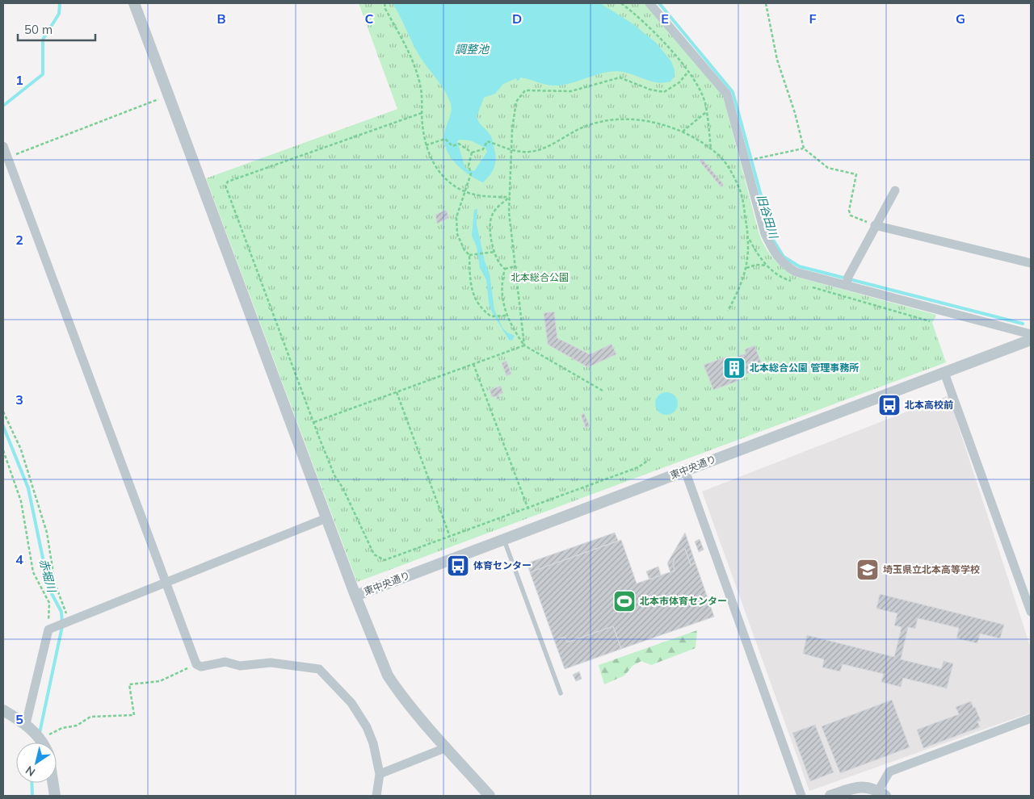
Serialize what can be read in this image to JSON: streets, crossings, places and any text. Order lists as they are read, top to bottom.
{
  "streets": {
    "street": ["東中央通り"]
  },
  "water": ["調整池", "旧谷田川", "赤堀川"],
  "parks": ["北本総合公園"],
  "places": {
    "building": ["北本総合公園 管理事務所"],
    "bus stop": ["北本高校前", "体育センター"],
    "school or university": ["埼玉県立北本高等学校"],
    "sports": ["北本市体育センター"]
  },
  "scale_bar": "50 m",
  "north": "bottom left",
  "grid": {
    "columns": [
      "B",
      "C",
      "D",
      "E",
      "F",
      "G"
    ],
    "rows": [
      "1",
      "2",
      "3",
      "4",
      "5"
    ]
  }
}
